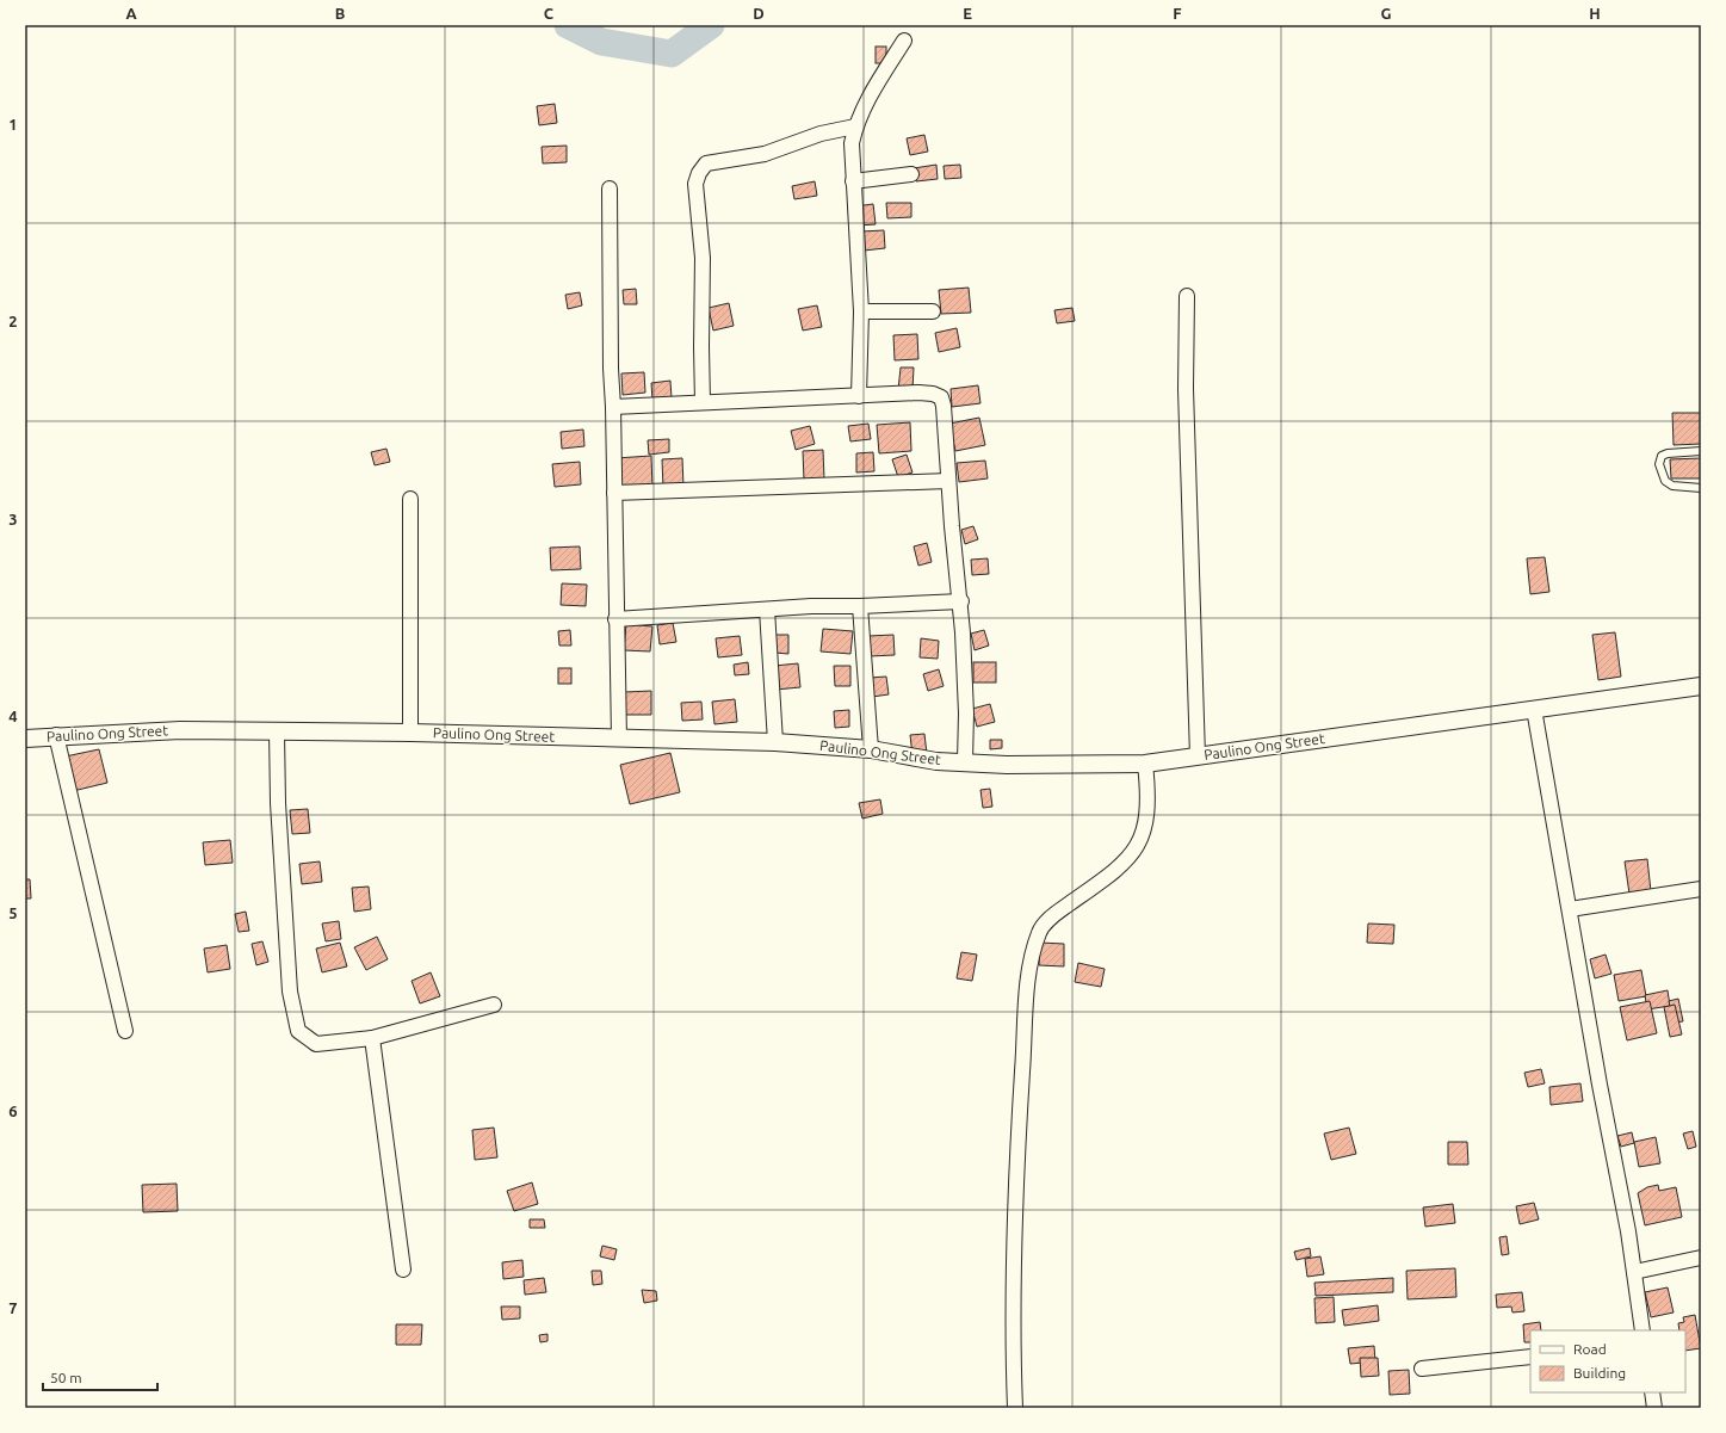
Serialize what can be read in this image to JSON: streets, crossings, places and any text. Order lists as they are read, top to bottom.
{
  "streets": {
    "street": ["Paulino Ong Street"]
  },
  "legend": ["Road", "Building"],
  "scale_bar": "50 m",
  "grid": {
    "columns": [
      "A",
      "B",
      "C",
      "D",
      "E",
      "F",
      "G",
      "H"
    ],
    "rows": [
      "1",
      "2",
      "3",
      "4",
      "5",
      "6",
      "7"
    ]
  }
}
